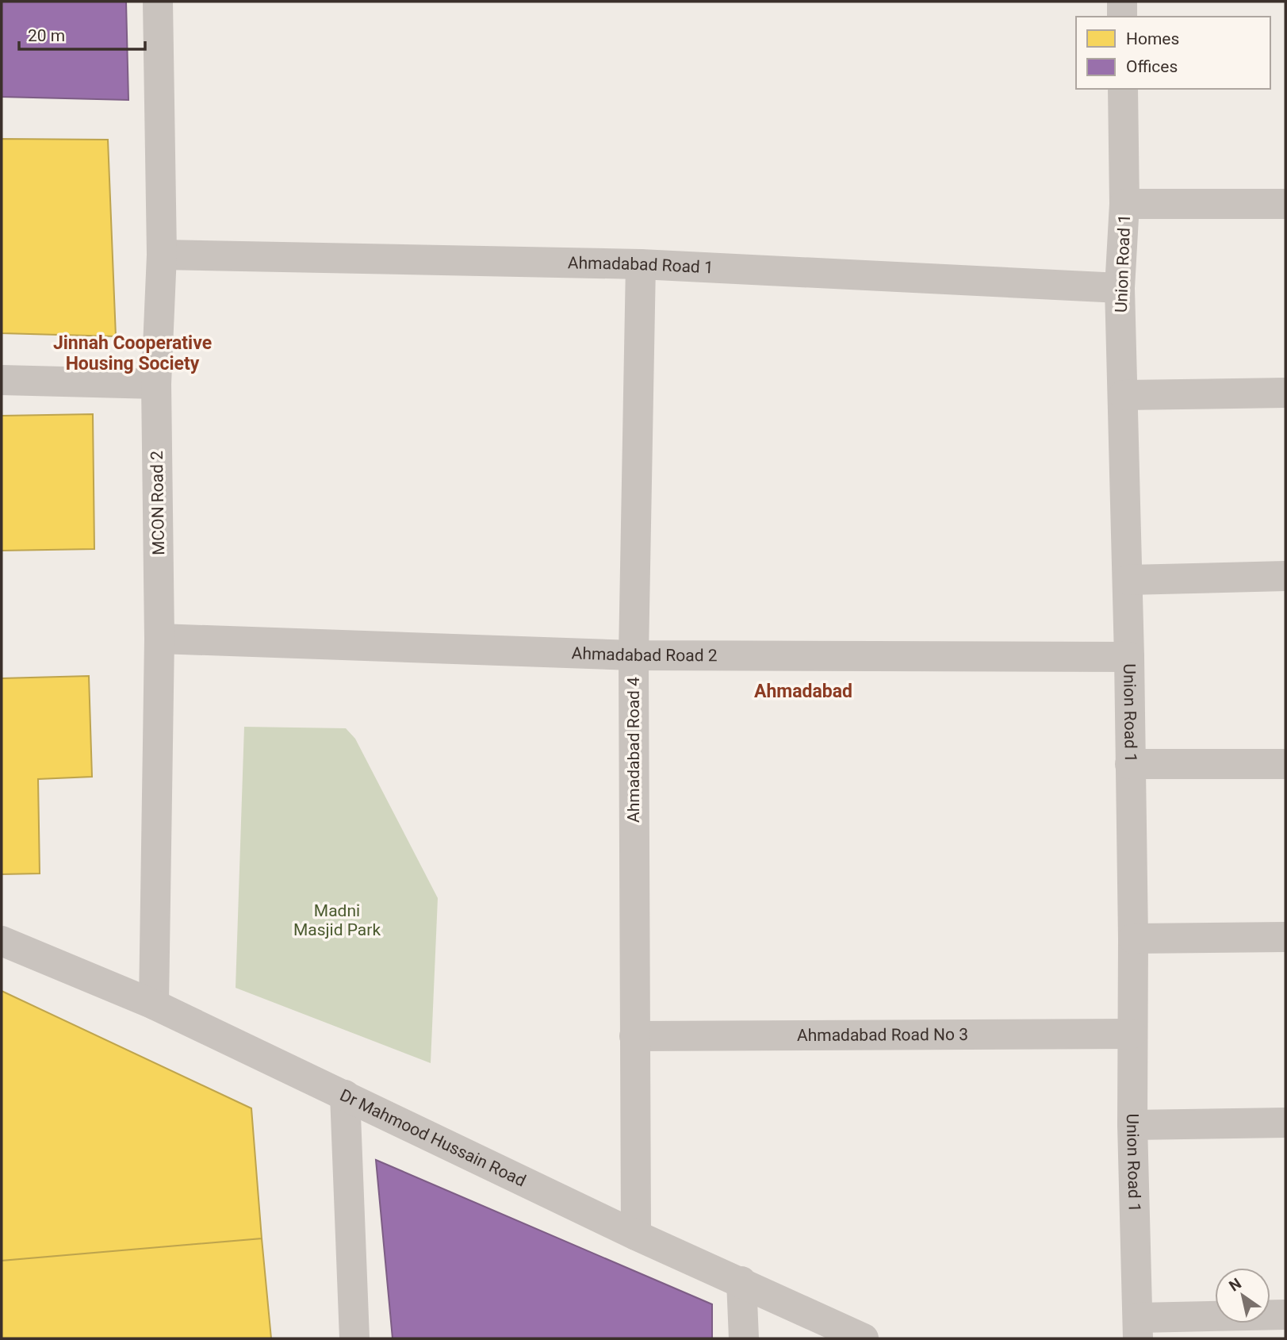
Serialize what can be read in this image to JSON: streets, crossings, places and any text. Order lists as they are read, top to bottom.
{
  "streets": {
    "street": [
      "Union Road 1",
      "Ahmadabad Road 1",
      "MCON Road 2",
      "Ahmadabad Road 2",
      "Ahmadabad Road 4",
      "Ahmadabad Road No 3",
      "Dr Mahmood Hussain Road"
    ]
  },
  "crossings": [
    ["Union Road 1", "Ahmadabad Road 1"],
    ["Union Road 1", "Ahmadabad Road 2"],
    ["Union Road 1", "Ahmadabad Road No 3"],
    ["Ahmadabad Road 1", "MCON Road 2"],
    ["Ahmadabad Road 1", "Ahmadabad Road 4"],
    ["MCON Road 2", "Ahmadabad Road 2"],
    ["MCON Road 2", "Dr Mahmood Hussain Road"],
    ["Ahmadabad Road 2", "Ahmadabad Road 4"],
    ["Ahmadabad Road 4", "Ahmadabad Road No 3"],
    ["Ahmadabad Road 4", "Dr Mahmood Hussain Road"]
  ],
  "districts": ["Jinnah Cooperative Housing Society", "Ahmadabad"],
  "parks": ["Madni Masjid Park"],
  "legend": ["Homes", "Offices"],
  "scale_bar": "20 m",
  "north": "top left"
}
